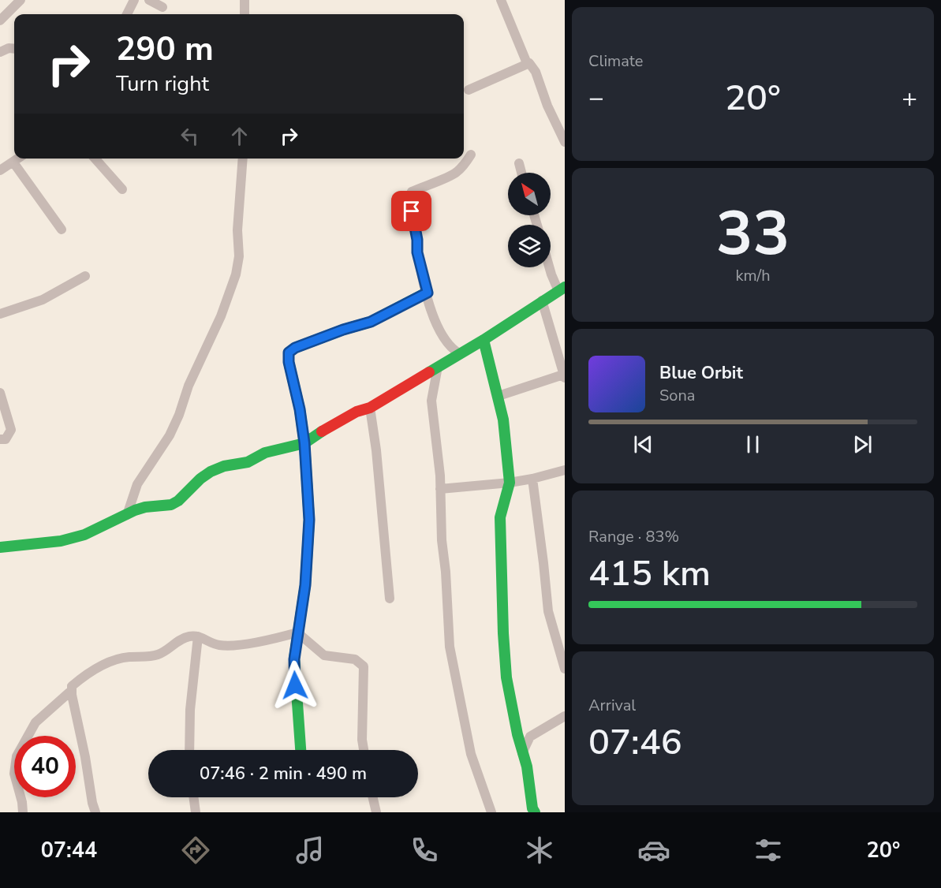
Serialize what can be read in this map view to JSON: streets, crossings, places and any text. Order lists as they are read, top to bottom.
{
  "north": "top left",
  "page": {
    "tile": [
      "Climate",
      ["33", "km/h"],
      ["Range · 83%", "415 km"],
      ["Arrival", "07:46"]
    ],
    "turn": ["290 m", "Turn right"],
    "heat": ["−", "20°", "+"],
    "song": ["Blue Orbit", "Sona"],
    "limit": "40",
    "trip": "07:46 · 2 min · 490 m",
    "tabs": ["07:44", "20°"]
  }
}
